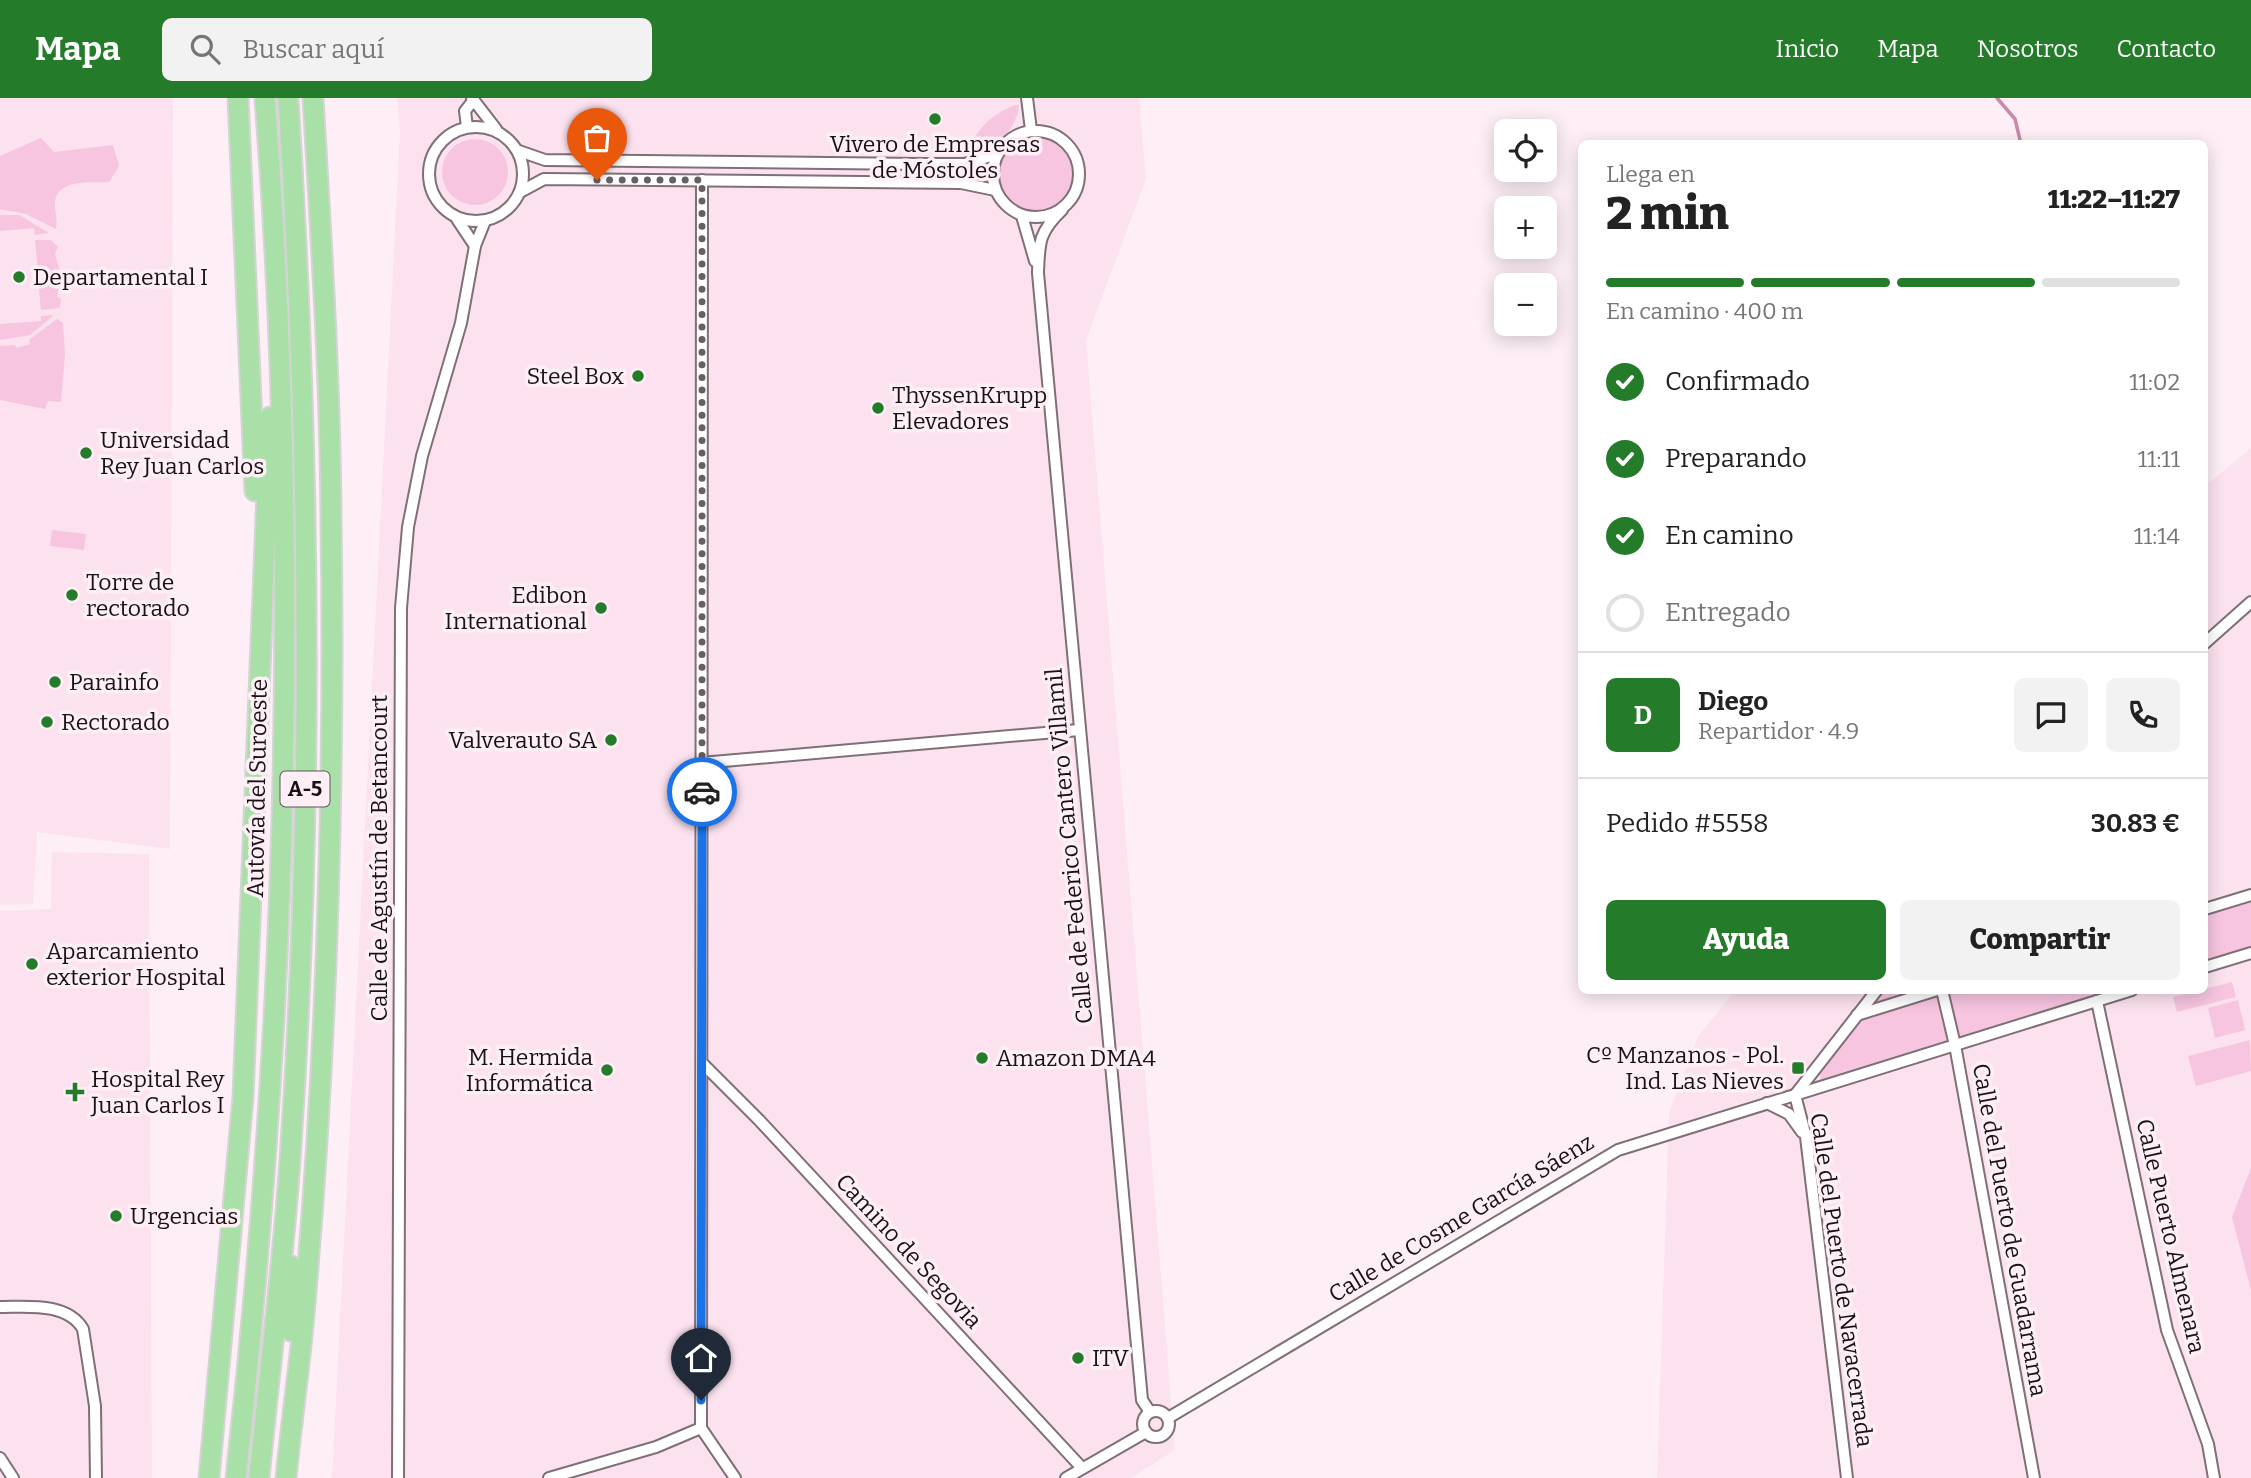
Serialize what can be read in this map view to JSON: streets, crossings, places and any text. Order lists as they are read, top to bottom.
{
  "streets": {
    "highway": ["Autovía del Suroeste", "A-5"],
    "street": [
      "Calle de Federico Cantero Villamil",
      "Calle de Agustín de Betancourt",
      "Calle de Cosme García Sáenz",
      "Calle del Puerto de Guadarrama",
      "Calle Puerto Almenara",
      "Camino de Segovia",
      "Calle del Puerto de Navacerrada"
    ]
  },
  "crossings": [
    ["Calle de Federico Cantero Villamil", "Calle de Cosme García Sáenz"],
    ["Calle de Cosme García Sáenz", "Calle del Puerto de Guadarrama"],
    ["Calle de Cosme García Sáenz", "Calle Puerto Almenara"],
    ["Calle de Cosme García Sáenz", "Calle del Puerto de Navacerrada"]
  ],
  "places": {
    "other": [
      "Vivero de Empresas de Móstoles",
      "Departamental I",
      "Steel Box",
      "ThyssenKrupp Elevadores",
      "Universidad Rey Juan Carlos",
      "Torre de rectorado",
      "Edibon International",
      "Parainfo",
      "Rectorado",
      "Valverauto SA",
      "Aparcamiento exterior Hospital",
      "Amazon DMA4",
      "M. Hermida Informática",
      "Urgencias",
      "ITV"
    ],
    "transit": ["Cº Manzanos - Pol. Ind. Las Nieves"],
    "health": ["Hospital Rey Juan Carlos I"]
  },
  "page": {
    "header": "Mapa",
    "search": "Buscar aquí",
    "nav": [
      "Inicio",
      "Mapa",
      "Nosotros",
      "Contacto"
    ],
    "map_buttons": ["+", "−"],
    "heading": ["2 min", "Llega en", "11:22–11:27"],
    "panel": [
      "Diego",
      "Repartidor · 4.9",
      "Pedido #5558",
      "30.83 €"
    ],
    "bar": "En camino · 400 m",
    "list": [
      ["Confirmado", "11:02"],
      ["Preparando", "11:11"],
      ["En camino", "11:14"],
      "Entregado"
    ],
    "round": "D",
    "buttons": ["Ayuda", "Compartir"]
  }
}
